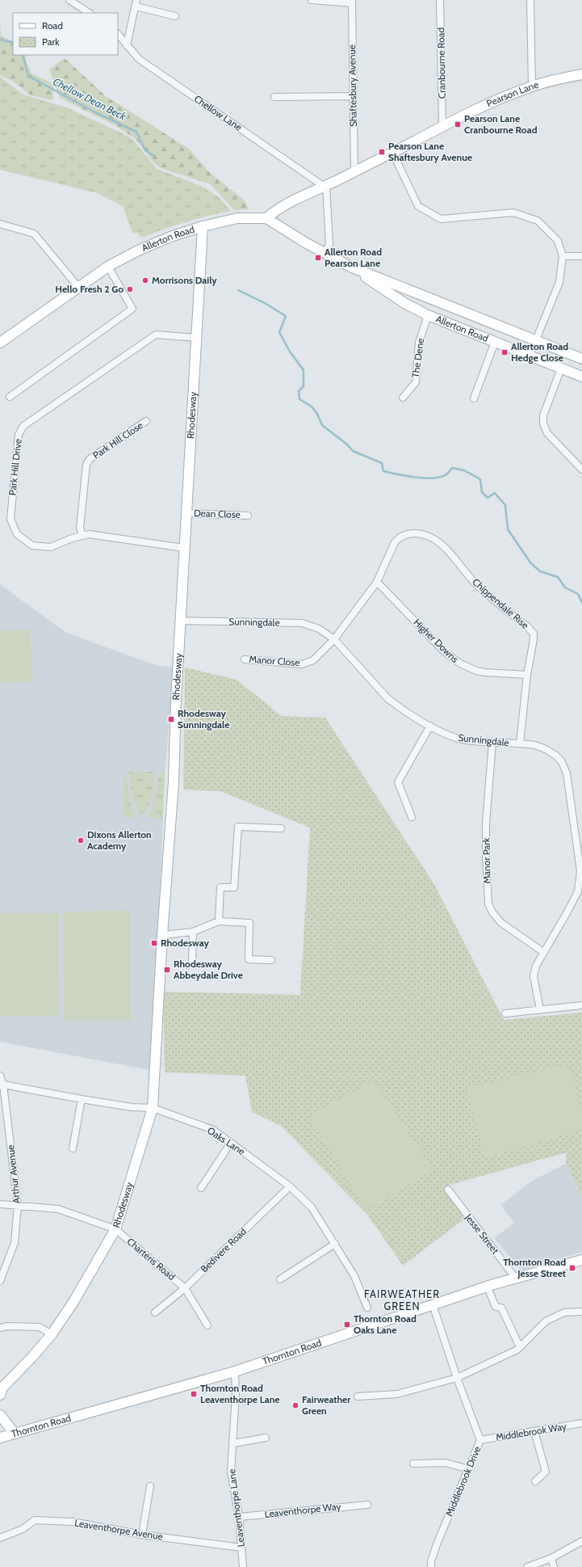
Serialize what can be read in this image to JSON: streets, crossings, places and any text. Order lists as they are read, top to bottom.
{
  "streets": {
    "street": [
      "Cranbourne Road",
      "Shaftesbury Avenue",
      "Pearson Lane",
      "Chellow Lane",
      "Allerton Road",
      "The Dene",
      "Rhodesway",
      "Park Hill Close",
      "Park Hill Drive",
      "Dean Close",
      "Chippendale Rise",
      "Sunningdale",
      "Higher Downs",
      "Manor Close",
      "Manor Park",
      "Oaks Lane",
      "Arthur Avenue",
      "Jesse Street",
      "Bedivere Road",
      "Charteris Road",
      "Thornton Road",
      "Middlebrook Way",
      "Middlebrook Drive",
      "Leaventhorpe Lane",
      "Leaventhorpe Way",
      "Leaventhorpe Avenue"
    ]
  },
  "crossings": [
    ["Cranbourne Road", "Pearson Lane"],
    ["Shaftesbury Avenue", "Pearson Lane"],
    ["Pearson Lane", "Chellow Lane"],
    ["Pearson Lane", "Allerton Road"],
    ["Allerton Road", "The Dene"],
    ["Allerton Road", "Rhodesway"],
    ["Rhodesway", "Park Hill Drive"],
    ["Rhodesway", "Dean Close"],
    ["Rhodesway", "Sunningdale"],
    ["Rhodesway", "Oaks Lane"],
    ["Rhodesway", "Charteris Road"],
    ["Park Hill Close", "Park Hill Drive"],
    ["Chippendale Rise", "Sunningdale"],
    ["Chippendale Rise", "Higher Downs"],
    ["Chippendale Rise", "Manor Close"],
    ["Sunningdale", "Manor Close"],
    ["Sunningdale", "Manor Park"],
    ["Oaks Lane", "Arthur Avenue"],
    ["Oaks Lane", "Bedivere Road"],
    ["Arthur Avenue", "Charteris Road"],
    ["Jesse Street", "Thornton Road"],
    ["Bedivere Road", "Charteris Road"],
    ["Thornton Road", "Middlebrook Drive"],
    ["Thornton Road", "Leaventhorpe Lane"],
    ["Middlebrook Way", "Middlebrook Drive"],
    ["Leaventhorpe Lane", "Leaventhorpe Way"],
    ["Leaventhorpe Lane", "Leaventhorpe Avenue"]
  ],
  "districts": ["FAIRWEATHER GREEN"],
  "water": ["Chellow Dean Beck"],
  "places": {
    "transit": [
      "Pearson Lane Cranbourne Road",
      "Pearson Lane Shaftesbury Avenue",
      "Allerton Road Pearson Lane",
      "Allerton Road Hedge Close",
      "Rhodesway Sunningdale",
      "Rhodesway",
      "Rhodesway Abbeydale Drive",
      "Thornton Road Jesse Street",
      "Thornton Road Oaks Lane",
      "Thornton Road Leaventhorpe Lane"
    ],
    "other": [
      "Morrisons Daily",
      "Hello Fresh 2 Go",
      "Dixons Allerton Academy",
      "Fairweather Green"
    ]
  },
  "legend": ["Road", "Park"]
}
